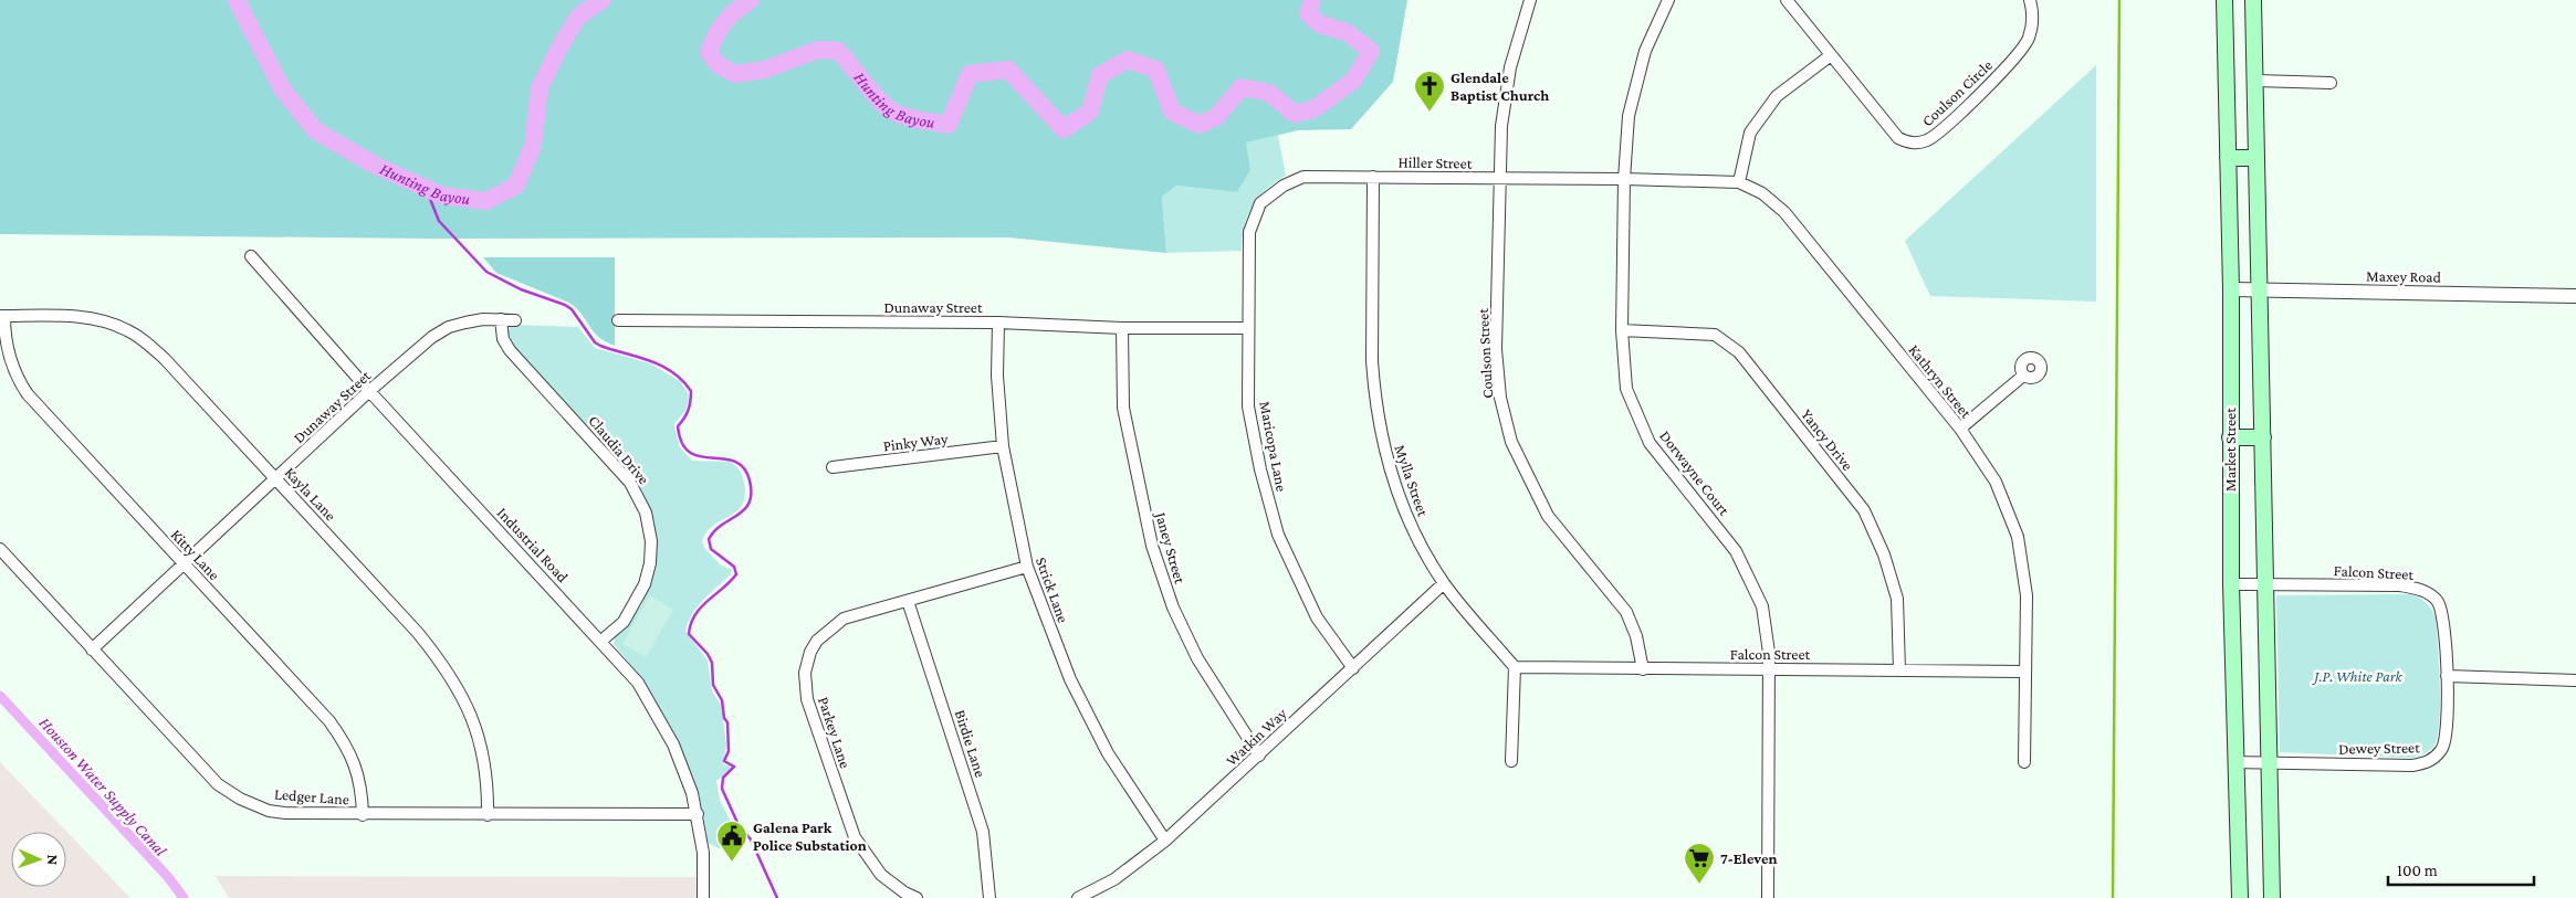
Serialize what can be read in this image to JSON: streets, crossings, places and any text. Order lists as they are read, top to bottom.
{
  "streets": {
    "main road": ["Market Street"],
    "street": [
      "Coulson Circle",
      "Hiller Street",
      "Maxey Road",
      "Dunaway Street",
      "Coulson Street",
      "Kathryn Street",
      "Yancy Drive",
      "Pinky Way",
      "Maricopa Lane",
      "Claudia Drive",
      "Dorwayne Court",
      "Mylla Street",
      "Kayla Lane",
      "Industrial Road",
      "Janey Street",
      "Kitty Lane",
      "Falcon Street",
      "Strick Lane",
      "Parkey Lane",
      "Watkin Way",
      "Birdie Lane",
      "Dewey Street",
      "Ledger Lane"
    ]
  },
  "crossings": [
    ["Hiller Street", "Coulson Street"],
    ["Hiller Street", "Kathryn Street"],
    ["Hiller Street", "Maricopa Lane"],
    ["Hiller Street", "Dorwayne Court"],
    ["Hiller Street", "Mylla Street"],
    ["Maxey Road", "Market Street"],
    ["Dunaway Street", "Maricopa Lane"],
    ["Dunaway Street", "Claudia Drive"],
    ["Dunaway Street", "Kayla Lane"],
    ["Dunaway Street", "Industrial Road"],
    ["Dunaway Street", "Janey Street"],
    ["Dunaway Street", "Kitty Lane"],
    ["Dunaway Street", "Strick Lane"],
    ["Dunaway Street", "Ledger Lane"],
    ["Coulson Street", "Falcon Street"],
    ["Kathryn Street", "Dorwayne Court"],
    ["Kathryn Street", "Falcon Street"],
    ["Yancy Drive", "Dorwayne Court"],
    ["Yancy Drive", "Falcon Street"],
    ["Pinky Way", "Strick Lane"],
    ["Maricopa Lane", "Watkin Way"],
    ["Claudia Drive", "Industrial Road"],
    ["Market Street", "Falcon Street"],
    ["Market Street", "Dewey Street"],
    ["Dorwayne Court", "Falcon Street"],
    ["Mylla Street", "Falcon Street"],
    ["Mylla Street", "Watkin Way"],
    ["Kayla Lane", "Kitty Lane"],
    ["Kayla Lane", "Ledger Lane"],
    ["Industrial Road", "Ledger Lane"],
    ["Janey Street", "Watkin Way"],
    ["Kitty Lane", "Ledger Lane"],
    ["Falcon Street", "Dewey Street"],
    ["Strick Lane", "Parkey Lane"],
    ["Strick Lane", "Watkin Way"],
    ["Parkey Lane", "Birdie Lane"]
  ],
  "water": ["Hunting Bayou", "Houston Water Supply Canal"],
  "parks": ["J.P. White Park"],
  "places": {
    "church": ["Glendale Baptist Church"],
    "public building": ["Galena Park Police Substation"],
    "supermarket": ["7-Eleven"]
  },
  "scale_bar": "100 m",
  "north": "right"
}
